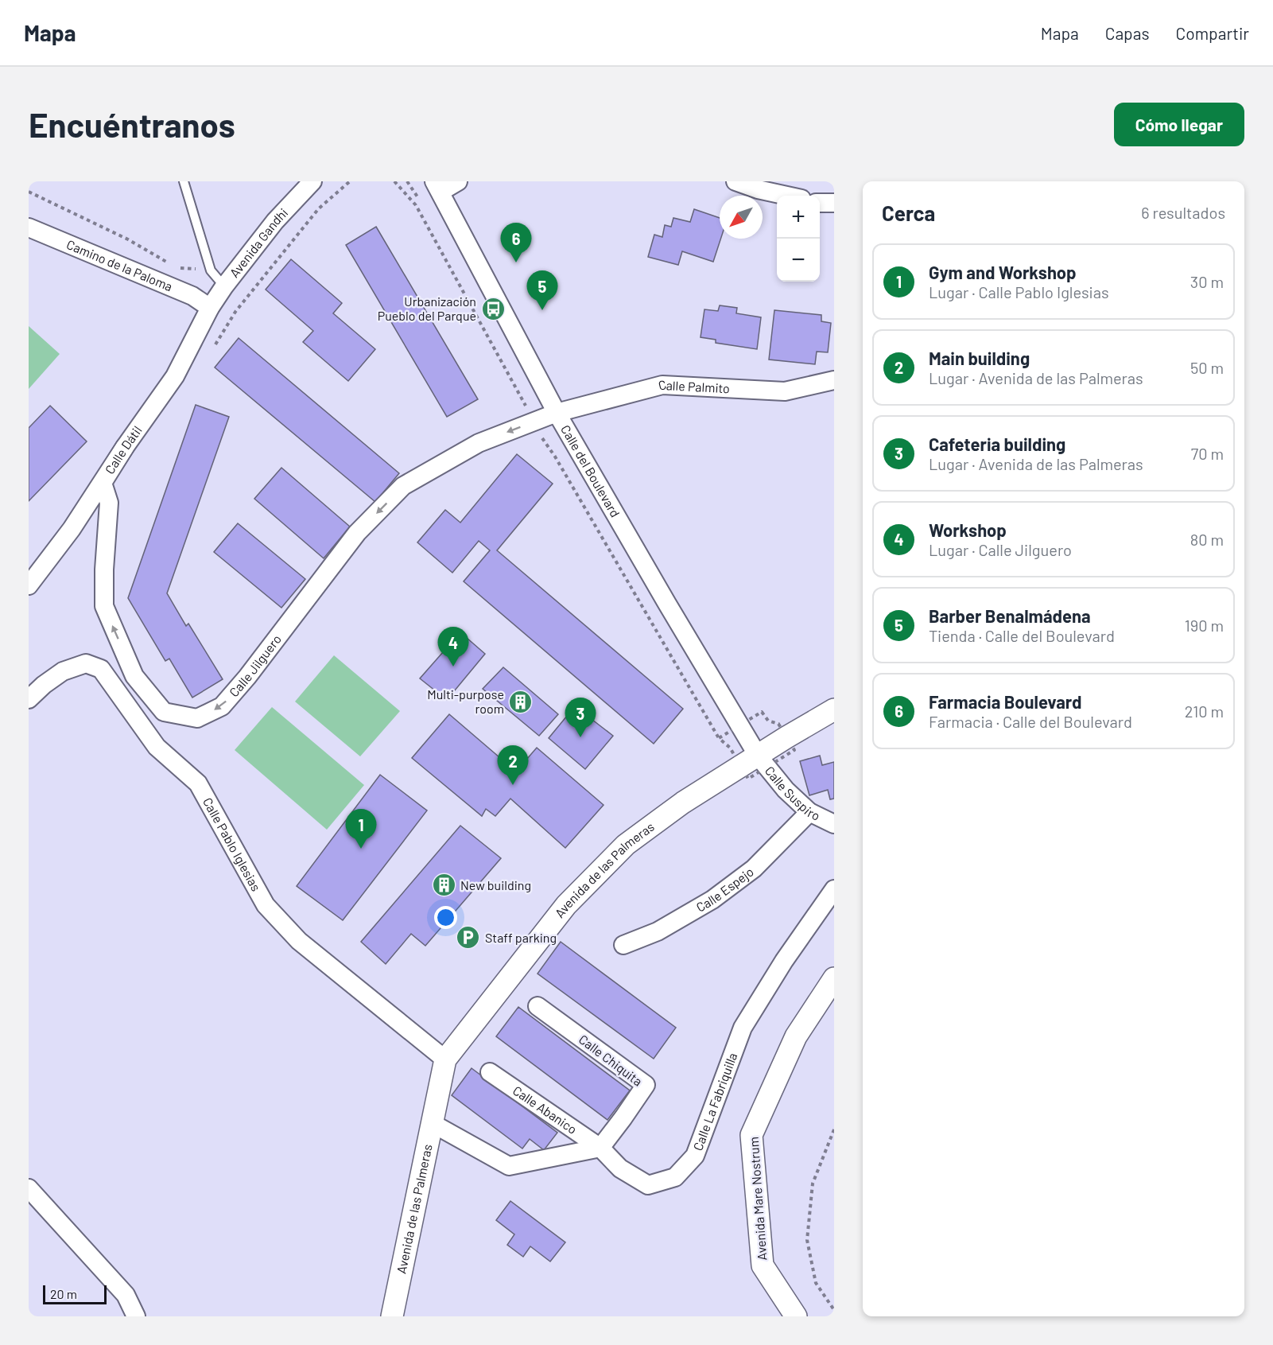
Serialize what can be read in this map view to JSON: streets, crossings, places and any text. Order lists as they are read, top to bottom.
{
  "streets": {
    "street": [
      "Avenida Gandhi",
      "Camino de la Paloma",
      "Calle Palmito",
      "Calle Dátil",
      "Calle del Boulevard",
      "Calle Jilguero",
      "Calle Suspiro",
      "Calle Pablo Iglesias",
      "Avenida de las Palmeras",
      "Calle Espejo",
      "Calle Chiquita",
      "Calle La Fabriquilla",
      "Calle Abanico",
      "Avenida Mare Nostrum"
    ]
  },
  "crossings": [
    ["Avenida Gandhi", "Camino de la Paloma"],
    ["Avenida Gandhi", "Calle Dátil"],
    ["Camino de la Paloma", "Calle Dátil"],
    ["Calle Palmito", "Calle del Boulevard"],
    ["Calle Palmito", "Calle Jilguero"],
    ["Calle Dátil", "Calle Jilguero"],
    ["Calle del Boulevard", "Calle Jilguero"],
    ["Calle del Boulevard", "Calle Suspiro"],
    ["Calle del Boulevard", "Avenida de las Palmeras"],
    ["Calle Suspiro", "Avenida de las Palmeras"],
    ["Calle Suspiro", "Calle Espejo"],
    ["Calle Pablo Iglesias", "Avenida de las Palmeras"],
    ["Calle Chiquita", "Calle La Fabriquilla"],
    ["Calle Chiquita", "Calle Abanico"],
    ["Calle La Fabriquilla", "Calle Abanico"]
  ],
  "places": {
    "bus stop": ["Urbanización Pueblo del Parque"],
    "building": ["Multi-purpose room", "New building"],
    "parking": ["Staff parking"]
  },
  "scale_bar": "20 m",
  "north": "bottom left",
  "page": {
    "header": "Mapa",
    "nav": ["Mapa", "Capas", "Compartir"],
    "buttons": "Cómo llegar",
    "title": "Encuéntranos",
    "heading": ["Cerca", "6 resultados"],
    "map_buttons": ["+", "−"],
    "pins": [
      "6",
      "5",
      "4",
      "3",
      "2",
      "1"
    ],
    "list": [
      {
        "mark": "1",
        "name": "Gym and Workshop",
        "note": "Lugar · Calle Pablo Iglesias",
        "value": "30 m"
      },
      {
        "mark": "2",
        "name": "Main building",
        "note": "Lugar · Avenida de las Palmeras",
        "value": "50 m"
      },
      {
        "mark": "3",
        "name": "Cafeteria building",
        "note": "Lugar · Avenida de las Palmeras",
        "value": "70 m"
      },
      {
        "mark": "4",
        "name": "Workshop",
        "note": "Lugar · Calle Jilguero",
        "value": "80 m"
      },
      {
        "mark": "5",
        "name": "Barber Benalmádena",
        "note": "Tienda · Calle del Boulevard",
        "value": "190 m"
      },
      {
        "mark": "6",
        "name": "Farmacia Boulevard",
        "note": "Farmacia · Calle del Boulevard",
        "value": "210 m"
      }
    ],
    "scale": "20 m"
  }
}
